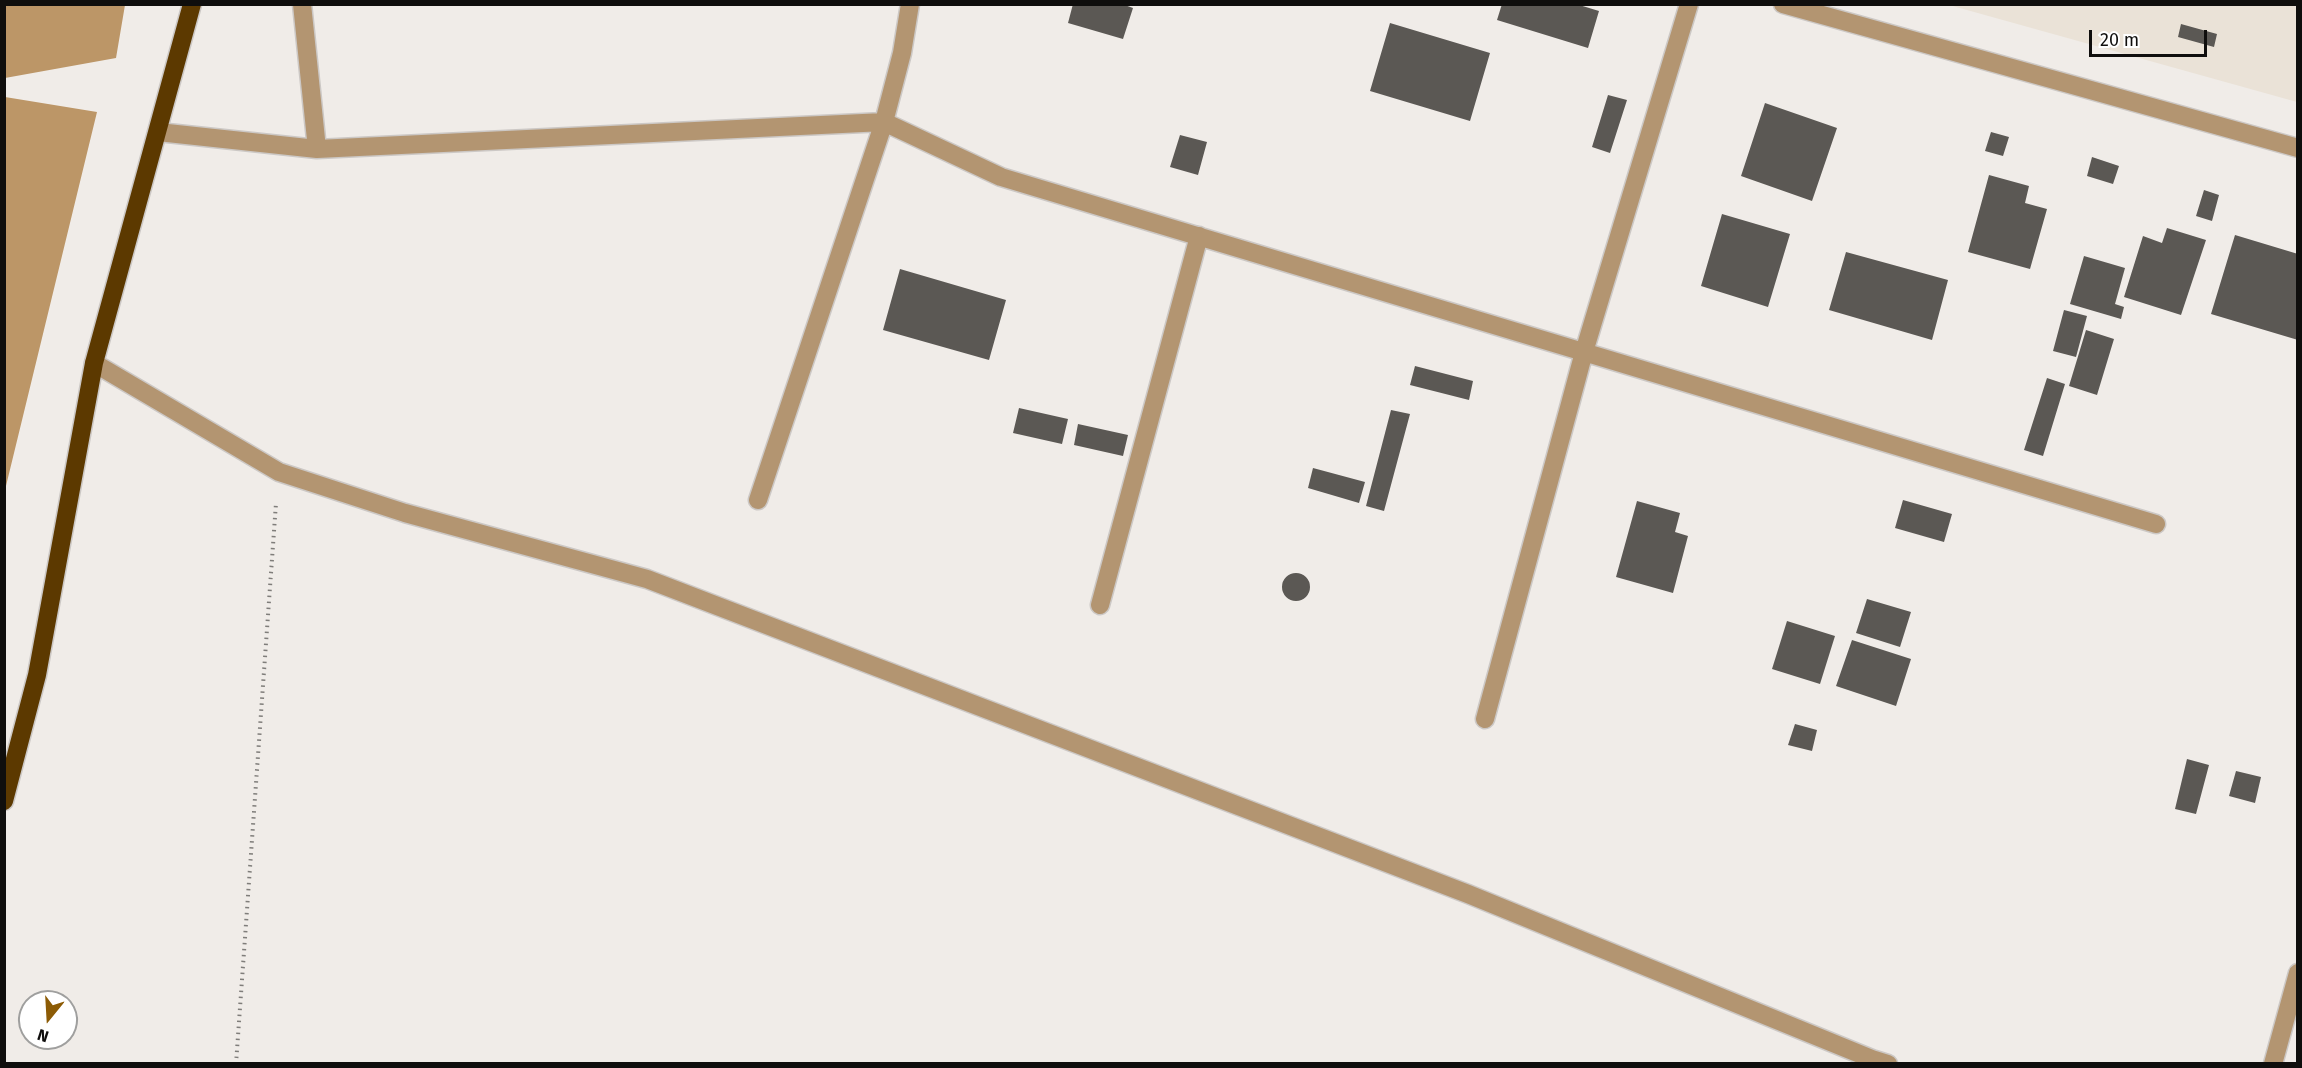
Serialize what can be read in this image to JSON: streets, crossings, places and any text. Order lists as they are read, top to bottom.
{
  "scale_bar": "20 m",
  "north": "bottom"
}
